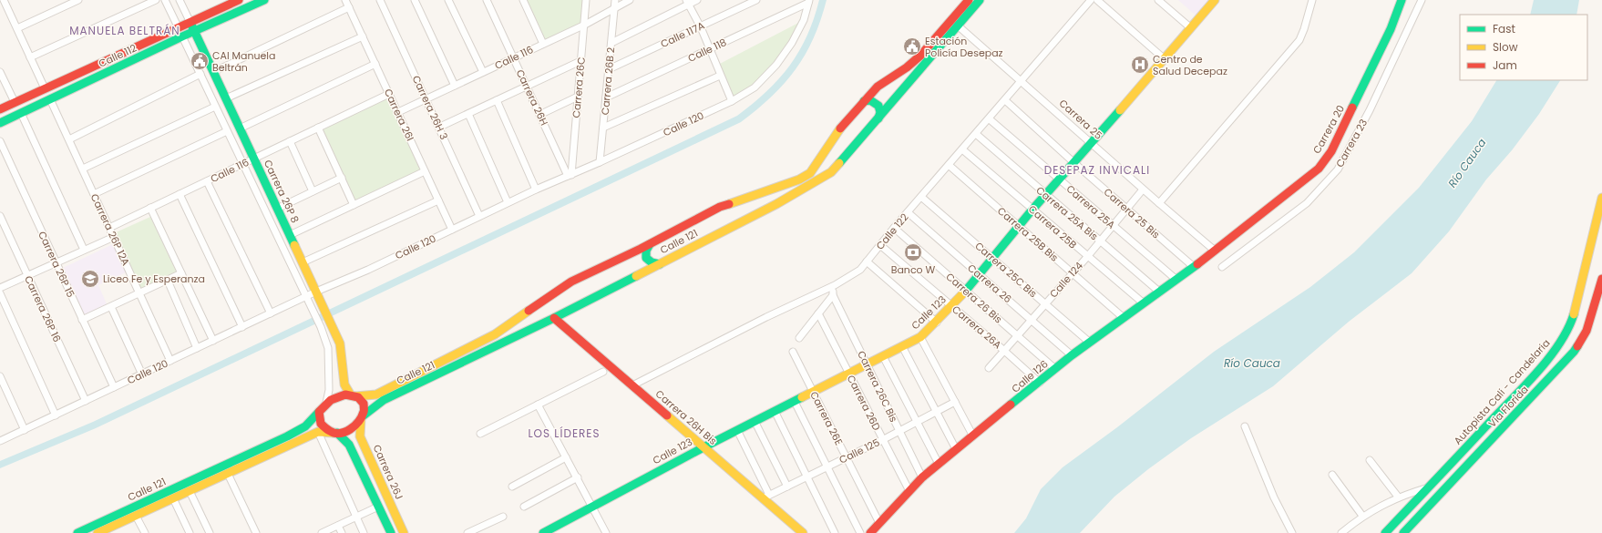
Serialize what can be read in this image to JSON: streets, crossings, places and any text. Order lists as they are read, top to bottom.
{
  "streets": {
    "street": [
      "Calle 117A",
      "Calle 118",
      "Calle 112",
      "Calle 116",
      "Carrera 26B 2",
      "Carrera 26C",
      "Carrera 26H",
      "Carrera 26H 3",
      "Carrera 26I",
      "Carrera 25",
      "Calle 120",
      "Carrera 20",
      "Carrera 23",
      "Carrera 26P 8",
      "Carrera 25A",
      "Carrera 25A Bis",
      "Carrera 25 Bis",
      "Carrera 25B",
      "Carrera 26P 12A",
      "Calle 122",
      "Carrera 25B Bis",
      "Calle 121",
      "Carrera 26P 15",
      "Carrera 25C Bis",
      "Calle 124",
      "Carrera 26",
      "Carrera 26 Bis",
      "Carrera 26P 16",
      "Calle 123",
      "Carrera 26A",
      "Calle 126",
      "Carrera 26C Bis",
      "Autopista Cali - Candelaria",
      "Carrera 26D",
      "Via Florida",
      "Carrera 26H Bis",
      "Carrera 26E",
      "Calle 125",
      "Carrera 26J"
    ]
  },
  "crossings": [
    ["Calle 117A", "Carrera 26B 2"],
    ["Calle 118", "Carrera 26B 2"],
    ["Calle 118", "Calle 120"],
    ["Calle 112", "Carrera 26P 8"],
    ["Calle 112", "Carrera 26P 12A"],
    ["Calle 116", "Carrera 26B 2"],
    ["Calle 116", "Carrera 26C"],
    ["Calle 116", "Carrera 26H"],
    ["Calle 116", "Carrera 26H 3"],
    ["Calle 116", "Carrera 26I"],
    ["Calle 116", "Carrera 26P 8"],
    ["Calle 116", "Carrera 26P 12A"],
    ["Carrera 26B 2", "Calle 120"],
    ["Carrera 26C", "Carrera 26H"],
    ["Carrera 26C", "Calle 120"],
    ["Carrera 26H", "Calle 120"],
    ["Carrera 26H 3", "Calle 120"],
    ["Carrera 26I", "Calle 120"],
    ["Carrera 25", "Carrera 20"],
    ["Carrera 25", "Calle 122"],
    ["Carrera 25", "Calle 121"],
    ["Carrera 25", "Calle 124"],
    ["Carrera 25", "Calle 123"],
    ["Carrera 25", "Calle 126"],
    ["Calle 120", "Carrera 26P 8"],
    ["Calle 120", "Carrera 26P 12A"],
    ["Calle 120", "Carrera 26P 15"],
    ["Calle 120", "Carrera 26P 16"],
    ["Carrera 20", "Calle 126"],
    ["Carrera 26P 8", "Calle 121"],
    ["Carrera 26P 8", "Carrera 26J"],
    ["Carrera 25A", "Calle 122"],
    ["Carrera 25A", "Calle 124"],
    ["Carrera 25A", "Calle 123"],
    ["Carrera 25A", "Calle 126"],
    ["Carrera 25A Bis", "Calle 122"],
    ["Carrera 25A Bis", "Calle 124"],
    ["Carrera 25A Bis", "Calle 123"],
    ["Carrera 25A Bis", "Calle 126"],
    ["Carrera 25 Bis", "Calle 122"],
    ["Carrera 25 Bis", "Calle 124"],
    ["Carrera 25 Bis", "Calle 123"],
    ["Carrera 25 Bis", "Calle 126"],
    ["Carrera 25B", "Calle 122"],
    ["Carrera 25B", "Calle 124"],
    ["Carrera 25B", "Calle 123"],
    ["Carrera 25B", "Calle 126"],
    ["Calle 122", "Carrera 25B Bis"],
    ["Calle 122", "Carrera 25C Bis"],
    ["Calle 122", "Carrera 26"],
    ["Calle 122", "Carrera 26 Bis"],
    ["Calle 122", "Carrera 26A"],
    ["Calle 122", "Carrera 26H Bis"],
    ["Carrera 25B Bis", "Calle 124"],
    ["Carrera 25B Bis", "Calle 123"],
    ["Carrera 25B Bis", "Calle 126"],
    ["Calle 121", "Carrera 26H Bis"],
    ["Calle 121", "Carrera 26J"],
    ["Carrera 25C Bis", "Calle 124"],
    ["Carrera 25C Bis", "Calle 123"],
    ["Carrera 25C Bis", "Calle 126"],
    ["Calle 124", "Carrera 26"],
    ["Calle 124", "Carrera 26 Bis"],
    ["Calle 124", "Carrera 26A"],
    ["Carrera 26", "Calle 123"],
    ["Carrera 26", "Calle 126"],
    ["Carrera 26 Bis", "Calle 123"],
    ["Carrera 26 Bis", "Calle 126"],
    ["Calle 123", "Carrera 26A"],
    ["Calle 123", "Carrera 26C Bis"],
    ["Calle 123", "Carrera 26D"],
    ["Calle 123", "Carrera 26H Bis"],
    ["Calle 123", "Carrera 26E"],
    ["Carrera 26A", "Calle 126"],
    ["Calle 126", "Carrera 26C Bis"],
    ["Calle 126", "Carrera 26D"],
    ["Calle 126", "Carrera 26E"],
    ["Carrera 26C Bis", "Calle 125"],
    ["Carrera 26D", "Calle 125"],
    ["Carrera 26H Bis", "Calle 125"],
    ["Carrera 26E", "Calle 125"]
  ],
  "districts": ["MANUELA BELTRÁN", "DESEPAZ INVICALI", "LOS LÍDERES"],
  "water": ["Río Cauca"],
  "places": {
    "public building": ["Estación Policía Desepaz", "CAI Manuela Beltrán"],
    "hospital": ["Centro de Salud Decepaz"],
    "bank": ["Banco W"],
    "school or university": ["Liceo Fe y Esperanza"]
  },
  "legend": ["Fast", "Slow", "Jam"]
}
